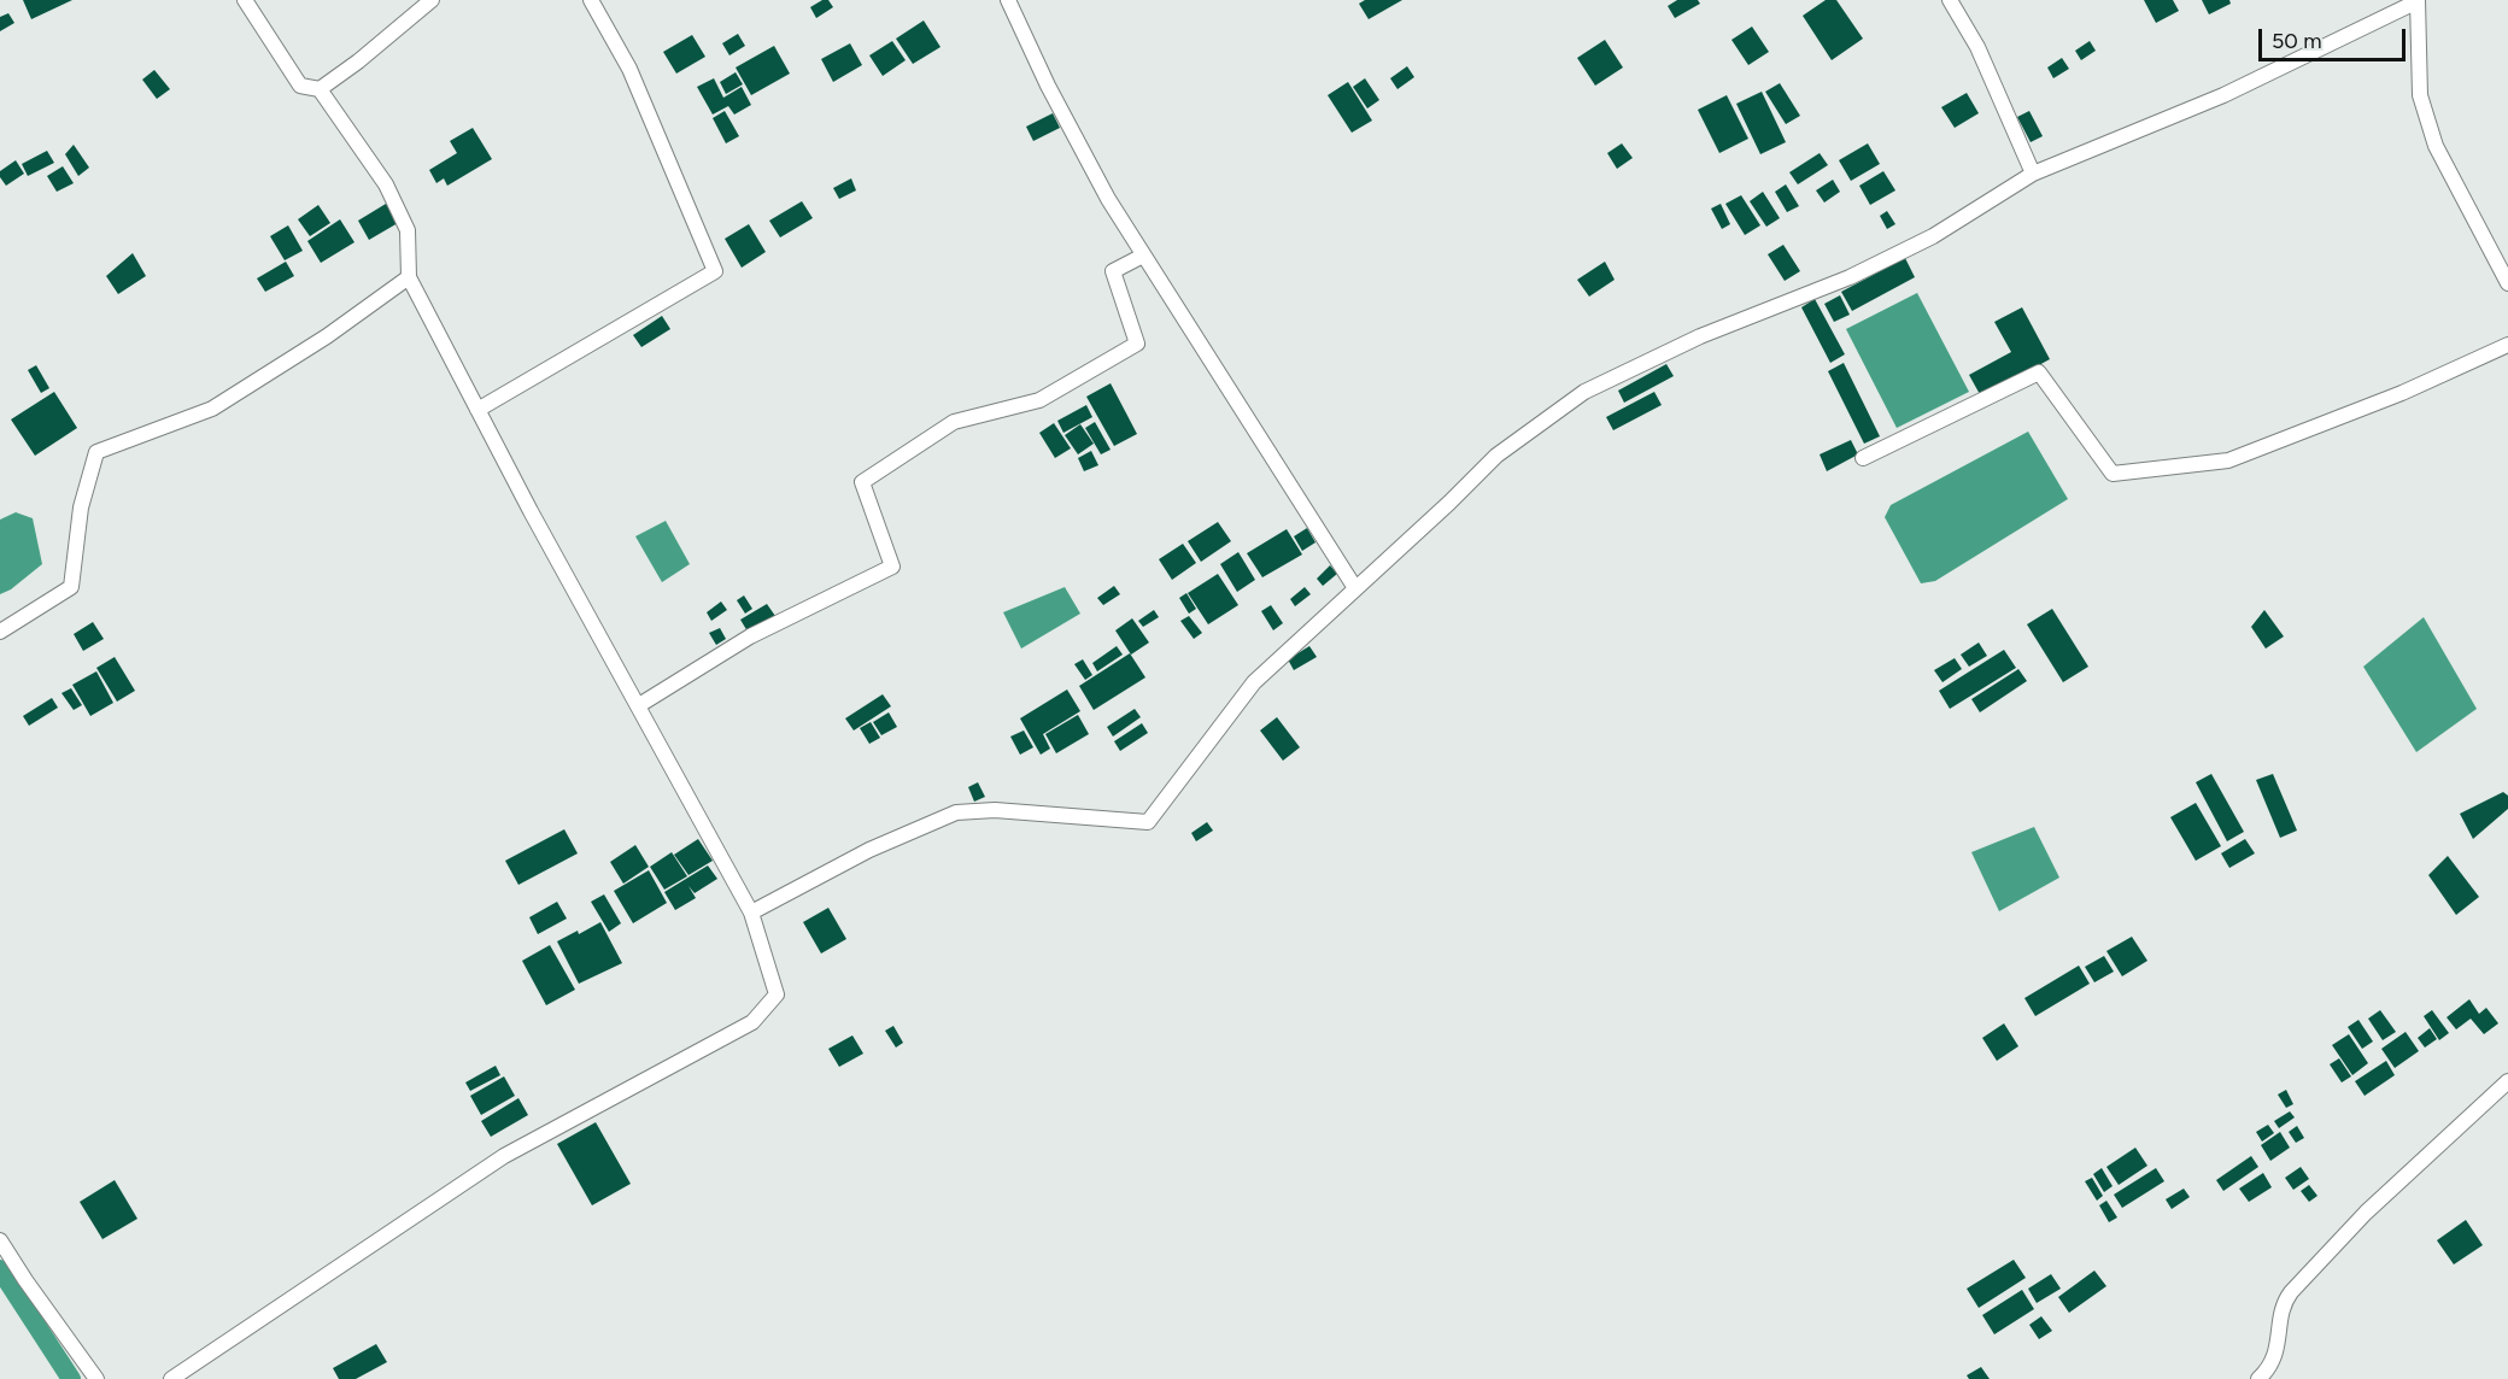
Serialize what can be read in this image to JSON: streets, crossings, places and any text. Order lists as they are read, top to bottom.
{
  "scale_bar": "50 m"
}
